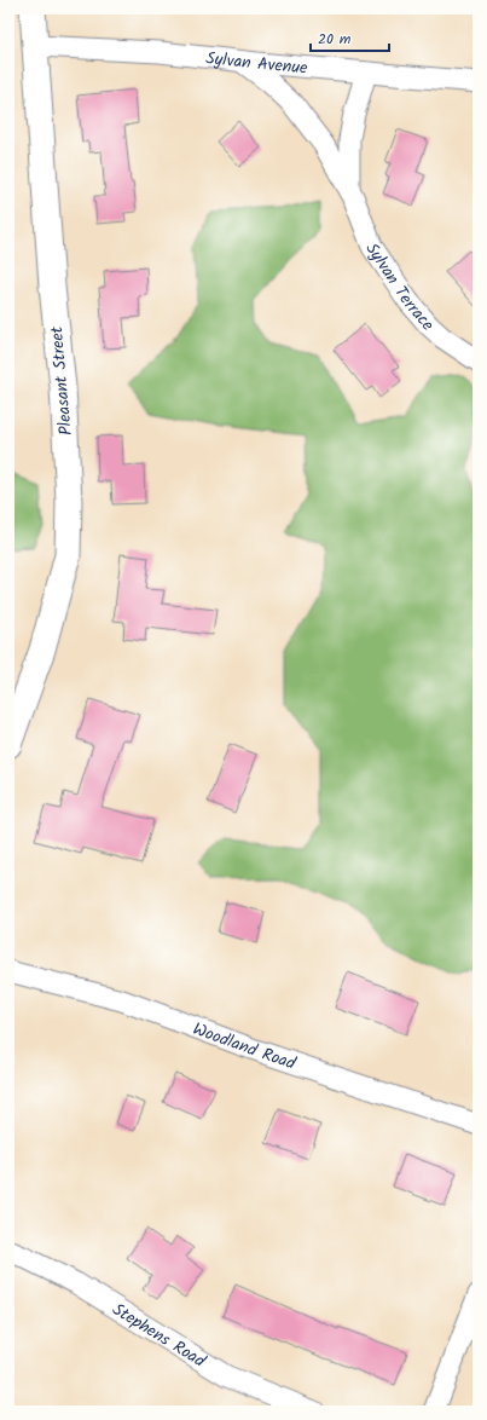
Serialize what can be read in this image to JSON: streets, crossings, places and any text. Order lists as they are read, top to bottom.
{
  "streets": {
    "street": [
      "Sylvan Avenue",
      "Sylvan Terrace",
      "Pleasant Street",
      "Woodland Road",
      "Stephens Road"
    ]
  },
  "crossings": [
    ["Sylvan Avenue", "Sylvan Terrace"],
    ["Sylvan Avenue", "Pleasant Street"]
  ],
  "scale_bar": "20 m"
}
